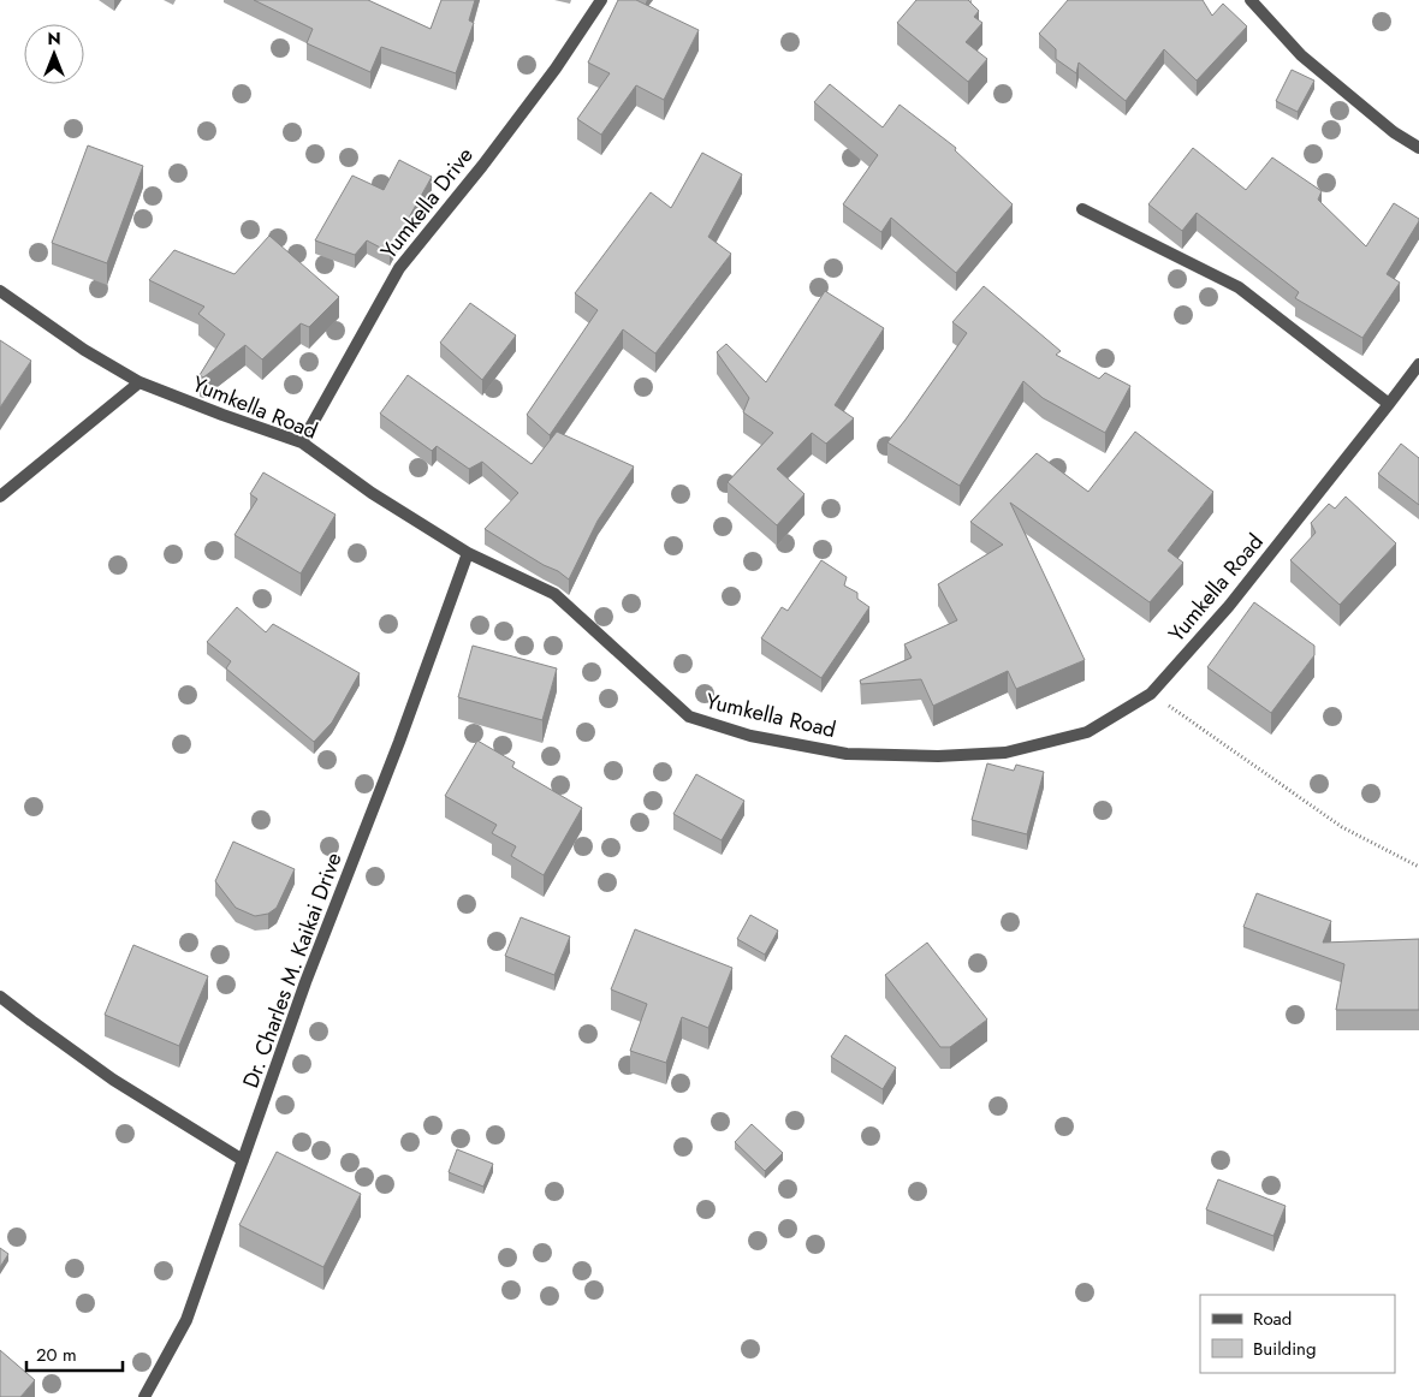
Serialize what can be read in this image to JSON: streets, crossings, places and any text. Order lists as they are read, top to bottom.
{
  "streets": {
    "street": ["Yumkella Drive", "Yumkella Road", "Dr. Charles M. Kaikai Drive"]
  },
  "crossings": [
    ["Yumkella Drive", "Yumkella Road"],
    ["Yumkella Road", "Dr. Charles M. Kaikai Drive"]
  ],
  "legend": ["Road", "Building"],
  "scale_bar": "20 m",
  "north": "top"
}
